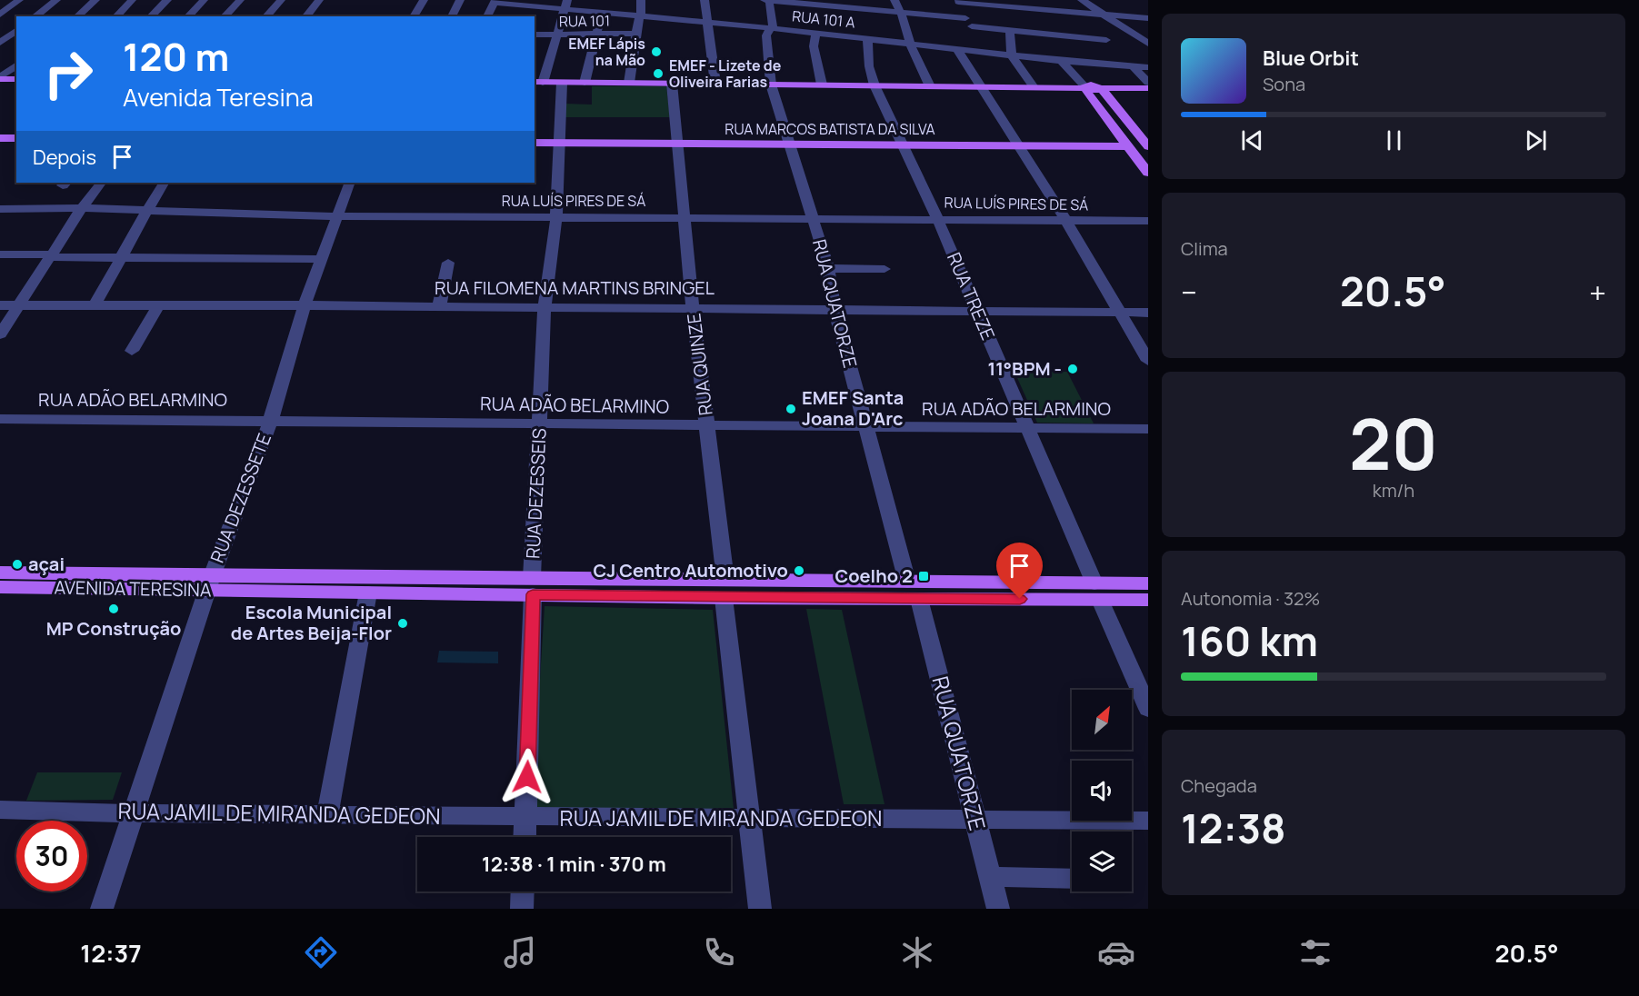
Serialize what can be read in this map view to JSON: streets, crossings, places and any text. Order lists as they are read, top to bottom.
{
  "streets": {
    "main road": ["RUA MARCOS BATISTA DA SILVA", "AVENIDA TERESINA"],
    "street": [
      "RUA 101 A",
      "RUA 101",
      "RUA LUÍS PIRES DE SÁ",
      "RUA FILOMENA MARTINS BRINGEL",
      "RUA TREZE",
      "RUA QUATORZE",
      "RUA QUINZE",
      "RUA ADÃO BELARMINO",
      "RUA DEZESSEIS",
      "RUA DEZESSETE",
      "RUA JAMIL DE MIRANDA GEDEON"
    ]
  },
  "crossings": [
    ["RUA 101 A", "RUA TREZE"],
    ["RUA 101 A", "RUA QUATORZE"],
    ["RUA MARCOS BATISTA DA SILVA", "RUA TREZE"],
    ["RUA MARCOS BATISTA DA SILVA", "RUA QUATORZE"],
    ["RUA MARCOS BATISTA DA SILVA", "RUA QUINZE"],
    ["RUA MARCOS BATISTA DA SILVA", "RUA DEZESSEIS"],
    ["RUA LUÍS PIRES DE SÁ", "RUA TREZE"],
    ["RUA LUÍS PIRES DE SÁ", "RUA QUATORZE"],
    ["RUA LUÍS PIRES DE SÁ", "RUA QUINZE"],
    ["RUA LUÍS PIRES DE SÁ", "RUA DEZESSEIS"],
    ["RUA LUÍS PIRES DE SÁ", "RUA DEZESSETE"],
    ["RUA FILOMENA MARTINS BRINGEL", "RUA TREZE"],
    ["RUA FILOMENA MARTINS BRINGEL", "RUA QUATORZE"],
    ["RUA FILOMENA MARTINS BRINGEL", "RUA QUINZE"],
    ["RUA FILOMENA MARTINS BRINGEL", "RUA DEZESSEIS"],
    ["RUA FILOMENA MARTINS BRINGEL", "RUA DEZESSETE"],
    ["RUA TREZE", "RUA ADÃO BELARMINO"],
    ["RUA TREZE", "AVENIDA TERESINA"],
    ["RUA QUATORZE", "RUA ADÃO BELARMINO"],
    ["RUA QUATORZE", "AVENIDA TERESINA"],
    ["RUA QUATORZE", "RUA JAMIL DE MIRANDA GEDEON"],
    ["RUA QUINZE", "RUA ADÃO BELARMINO"],
    ["RUA QUINZE", "AVENIDA TERESINA"],
    ["RUA QUINZE", "RUA JAMIL DE MIRANDA GEDEON"],
    ["RUA ADÃO BELARMINO", "RUA DEZESSEIS"],
    ["RUA ADÃO BELARMINO", "RUA DEZESSETE"],
    ["RUA DEZESSEIS", "AVENIDA TERESINA"],
    ["RUA DEZESSEIS", "RUA JAMIL DE MIRANDA GEDEON"],
    ["RUA DEZESSETE", "AVENIDA TERESINA"],
    ["RUA DEZESSETE", "RUA JAMIL DE MIRANDA GEDEON"]
  ],
  "places": {
    "other": [
      "EMEF Lápis na Mão",
      "EMEF - Lizete de Oliveira Farias",
      "11°BPM -",
      "EMEF Santa Joana D'Arc",
      "açai",
      "CJ Centro Automotivo",
      "MP Construção",
      "Escola Municipal de Artes Beija-Flor"
    ],
    "transit": ["Coelho 2"]
  },
  "north": "top right",
  "page": {
    "turn": ["120 m", "Avenida Teresina"],
    "song": ["Blue Orbit", "Sona"],
    "then": "Depois",
    "tile": [
      "Clima",
      ["20", "km/h"],
      ["Autonomia · 32%", "160 km"],
      ["Chegada", "12:38"]
    ],
    "heat": ["−", "20.5°", "+"],
    "limit": "30",
    "trip": "12:38 · 1 min · 370 m",
    "tabs": ["12:37", "20.5°"]
  }
}
